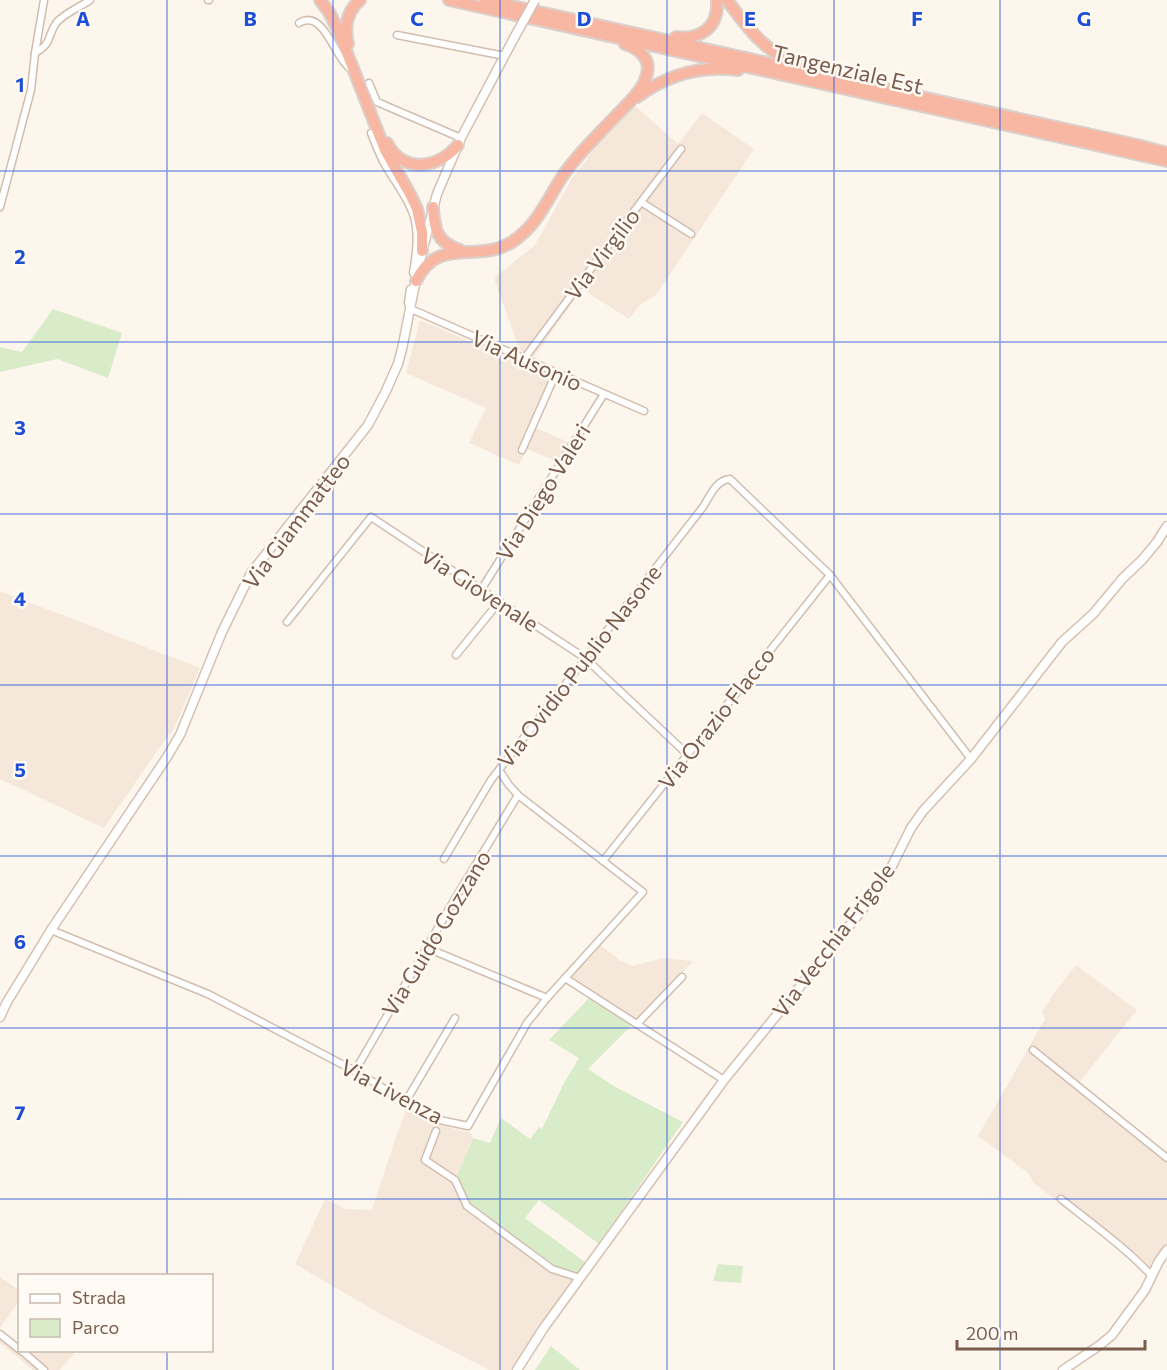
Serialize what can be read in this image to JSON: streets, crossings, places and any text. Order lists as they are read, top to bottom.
{
  "streets": {
    "highway": ["Tangenziale Est"],
    "street": [
      "Via Virgilio",
      "Via Ausonio",
      "Via Diego Valeri",
      "Via Giammatteo",
      "Via Giovenale",
      "Via Ovidio Publio Nasone",
      "Via Orazio Flacco",
      "Via Guido Gozzano",
      "Via Vecchia Frigole",
      "Via Livenza"
    ]
  },
  "crossings": [
    ["Via Virgilio", "Via Ausonio"],
    ["Via Ausonio", "Via Diego Valeri"],
    ["Via Ausonio", "Via Giammatteo"],
    ["Via Diego Valeri", "Via Giovenale"],
    ["Via Giammatteo", "Via Livenza"],
    ["Via Giovenale", "Via Ovidio Publio Nasone"],
    ["Via Giovenale", "Via Orazio Flacco"],
    ["Via Ovidio Publio Nasone", "Via Orazio Flacco"],
    ["Via Orazio Flacco", "Via Livenza"],
    ["Via Guido Gozzano", "Via Livenza"]
  ],
  "legend": ["Strada", "Parco"],
  "scale_bar": "200 m",
  "grid": {
    "columns": [
      "A",
      "B",
      "C",
      "D",
      "E",
      "F",
      "G"
    ],
    "rows": [
      "1",
      "2",
      "3",
      "4",
      "5",
      "6",
      "7"
    ]
  }
}
